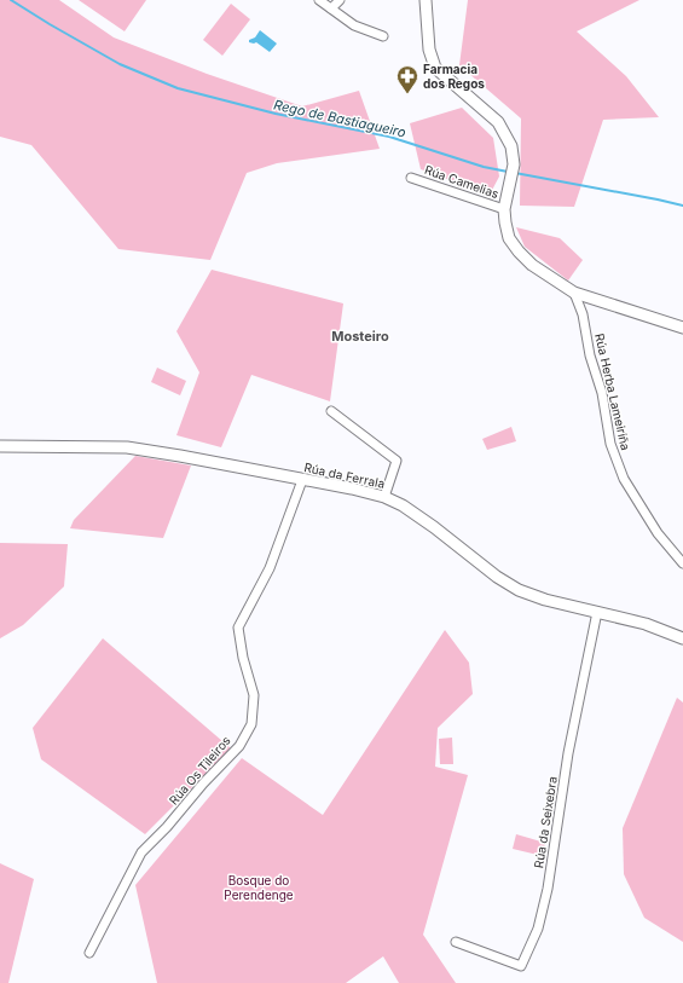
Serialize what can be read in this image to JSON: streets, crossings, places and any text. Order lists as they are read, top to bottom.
{
  "streets": {
    "street": [
      "Rúa Camelias",
      "Rúa Herba Lameiriña",
      "Rúa da Ferrala",
      "Rúa Os Tileiros",
      "Rúa da Seixebra"
    ]
  },
  "crossings": [
    ["Rúa da Ferrala", "Rúa Os Tileiros"],
    ["Rúa da Ferrala", "Rúa da Seixebra"]
  ],
  "districts": ["Mosteiro"],
  "water": ["Rego de Bastiagueiro"],
  "parks": ["Bosque do Perendenge"],
  "places": {
    "pharmacy": ["Farmacia dos Regos"]
  }
}
